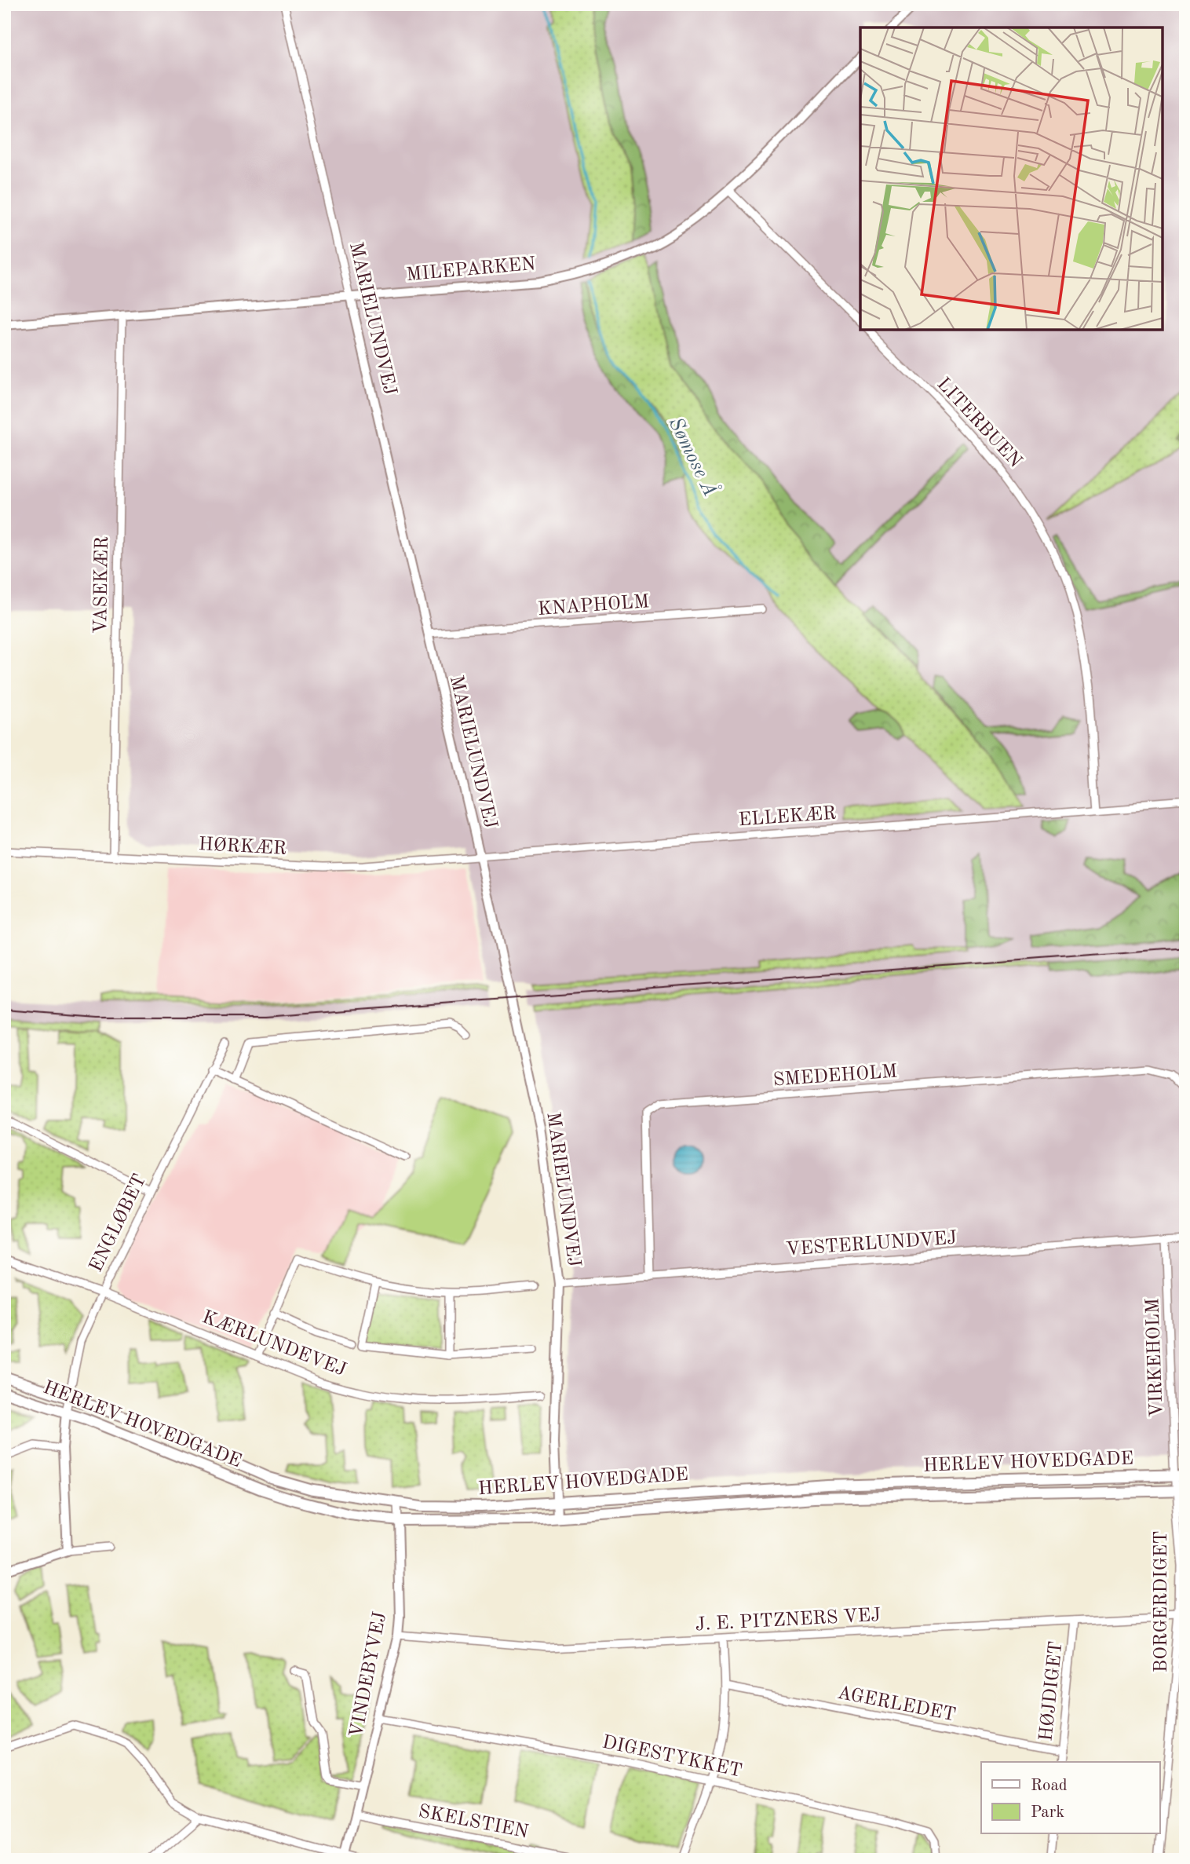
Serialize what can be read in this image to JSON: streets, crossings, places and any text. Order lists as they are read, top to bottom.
{
  "streets": {
    "main road": ["HERLEV HOVEDGADE"],
    "street": [
      "MILEPARKEN",
      "MARIELUNDVEJ",
      "LITERBUEN",
      "VASEKÆR",
      "KNAPHOLM",
      "ELLEKÆR",
      "HØRKÆR",
      "SMEDEHOLM",
      "ENGLØBET",
      "VESTERLUNDVEJ",
      "KÆRLUNDEVEJ",
      "VIRKEHOLM",
      "BORGERDIGET",
      "J. E. PITZNERS VEJ",
      "VINDEBYVEJ",
      "HØJDIGET",
      "AGERLEDET",
      "DIGESTYKKET",
      "SKELSTIEN"
    ]
  },
  "crossings": [
    ["MILEPARKEN", "MARIELUNDVEJ"],
    ["MILEPARKEN", "VASEKÆR"],
    ["MARIELUNDVEJ", "KNAPHOLM"],
    ["MARIELUNDVEJ", "ELLEKÆR"],
    ["MARIELUNDVEJ", "HØRKÆR"],
    ["MARIELUNDVEJ", "VESTERLUNDVEJ"],
    ["MARIELUNDVEJ", "HERLEV HOVEDGADE"],
    ["LITERBUEN", "ELLEKÆR"],
    ["VASEKÆR", "HØRKÆR"],
    ["ELLEKÆR", "HØRKÆR"],
    ["SMEDEHOLM", "VESTERLUNDVEJ"],
    ["ENGLØBET", "KÆRLUNDEVEJ"],
    ["ENGLØBET", "HERLEV HOVEDGADE"],
    ["VESTERLUNDVEJ", "VIRKEHOLM"],
    ["VIRKEHOLM", "HERLEV HOVEDGADE"],
    ["VIRKEHOLM", "BORGERDIGET"],
    ["HERLEV HOVEDGADE", "BORGERDIGET"],
    ["HERLEV HOVEDGADE", "VINDEBYVEJ"],
    ["BORGERDIGET", "J. E. PITZNERS VEJ"],
    ["J. E. PITZNERS VEJ", "VINDEBYVEJ"],
    ["J. E. PITZNERS VEJ", "HØJDIGET"],
    ["VINDEBYVEJ", "DIGESTYKKET"],
    ["VINDEBYVEJ", "SKELSTIEN"],
    ["HØJDIGET", "AGERLEDET"]
  ],
  "water": ["Sømose Å"],
  "legend": ["Road", "Park"]
}
